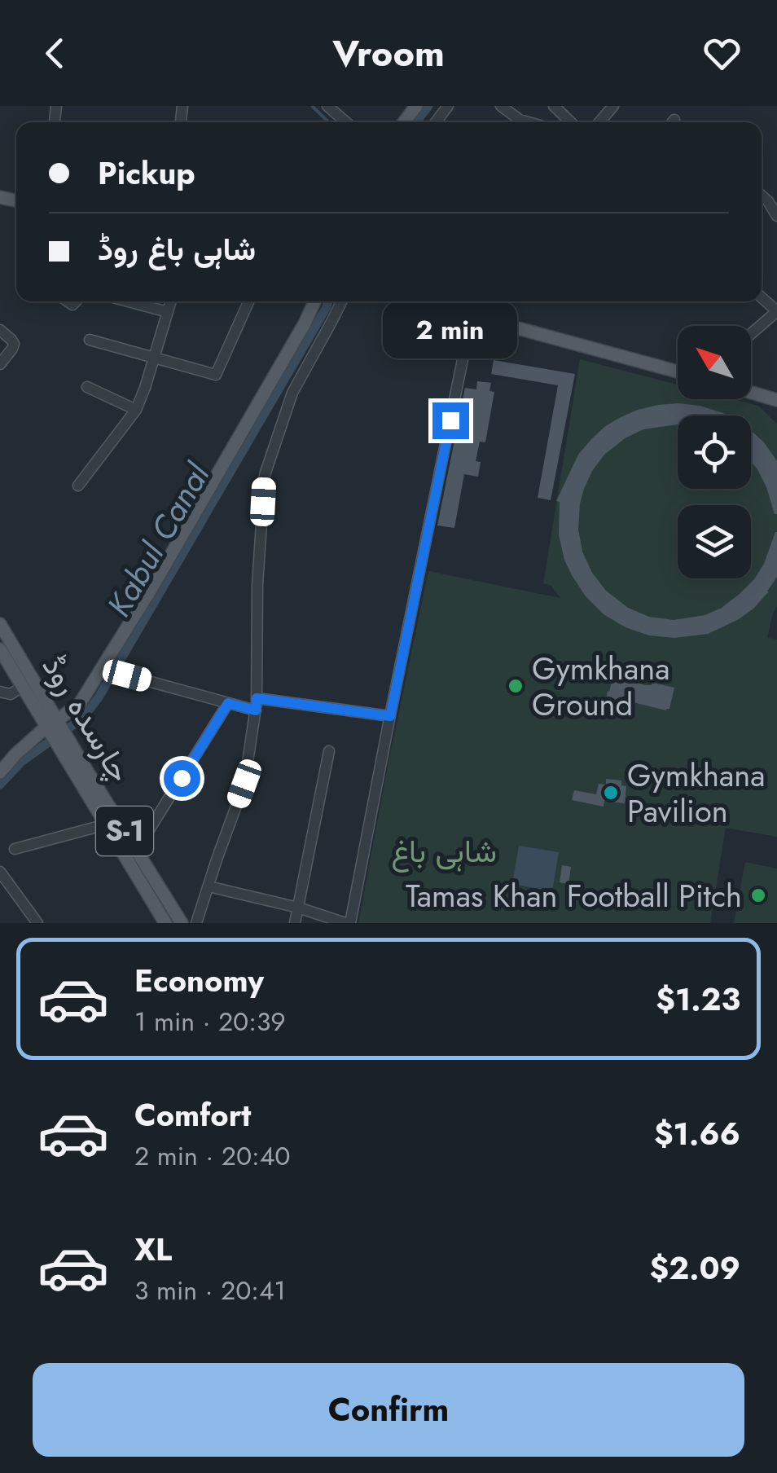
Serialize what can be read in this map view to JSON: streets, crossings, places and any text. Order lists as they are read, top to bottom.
{
  "streets": {
    "main road": ["چارسدہ روڈ", "S-1"]
  },
  "water": ["Kabul Canal"],
  "parks": ["شاہی باغ"],
  "places": ["Gymkhana Ground", "Gymkhana Pavilion", "Tamas Khan Football Pitch"],
  "north": "top left",
  "page": {
    "header": "Vroom",
    "banner": ["Pickup", "شاہی باغ روڈ"],
    "bubble": "2 min",
    "list": [
      {
        "name": "Economy",
        "note": "1 min · 20:39",
        "value": "$1.23"
      },
      {
        "name": "Comfort",
        "note": "2 min · 20:40",
        "value": "$1.66"
      },
      {
        "name": "XL",
        "note": "3 min · 20:41",
        "value": "$2.09"
      }
    ],
    "buttons": "Confirm"
  }
}
